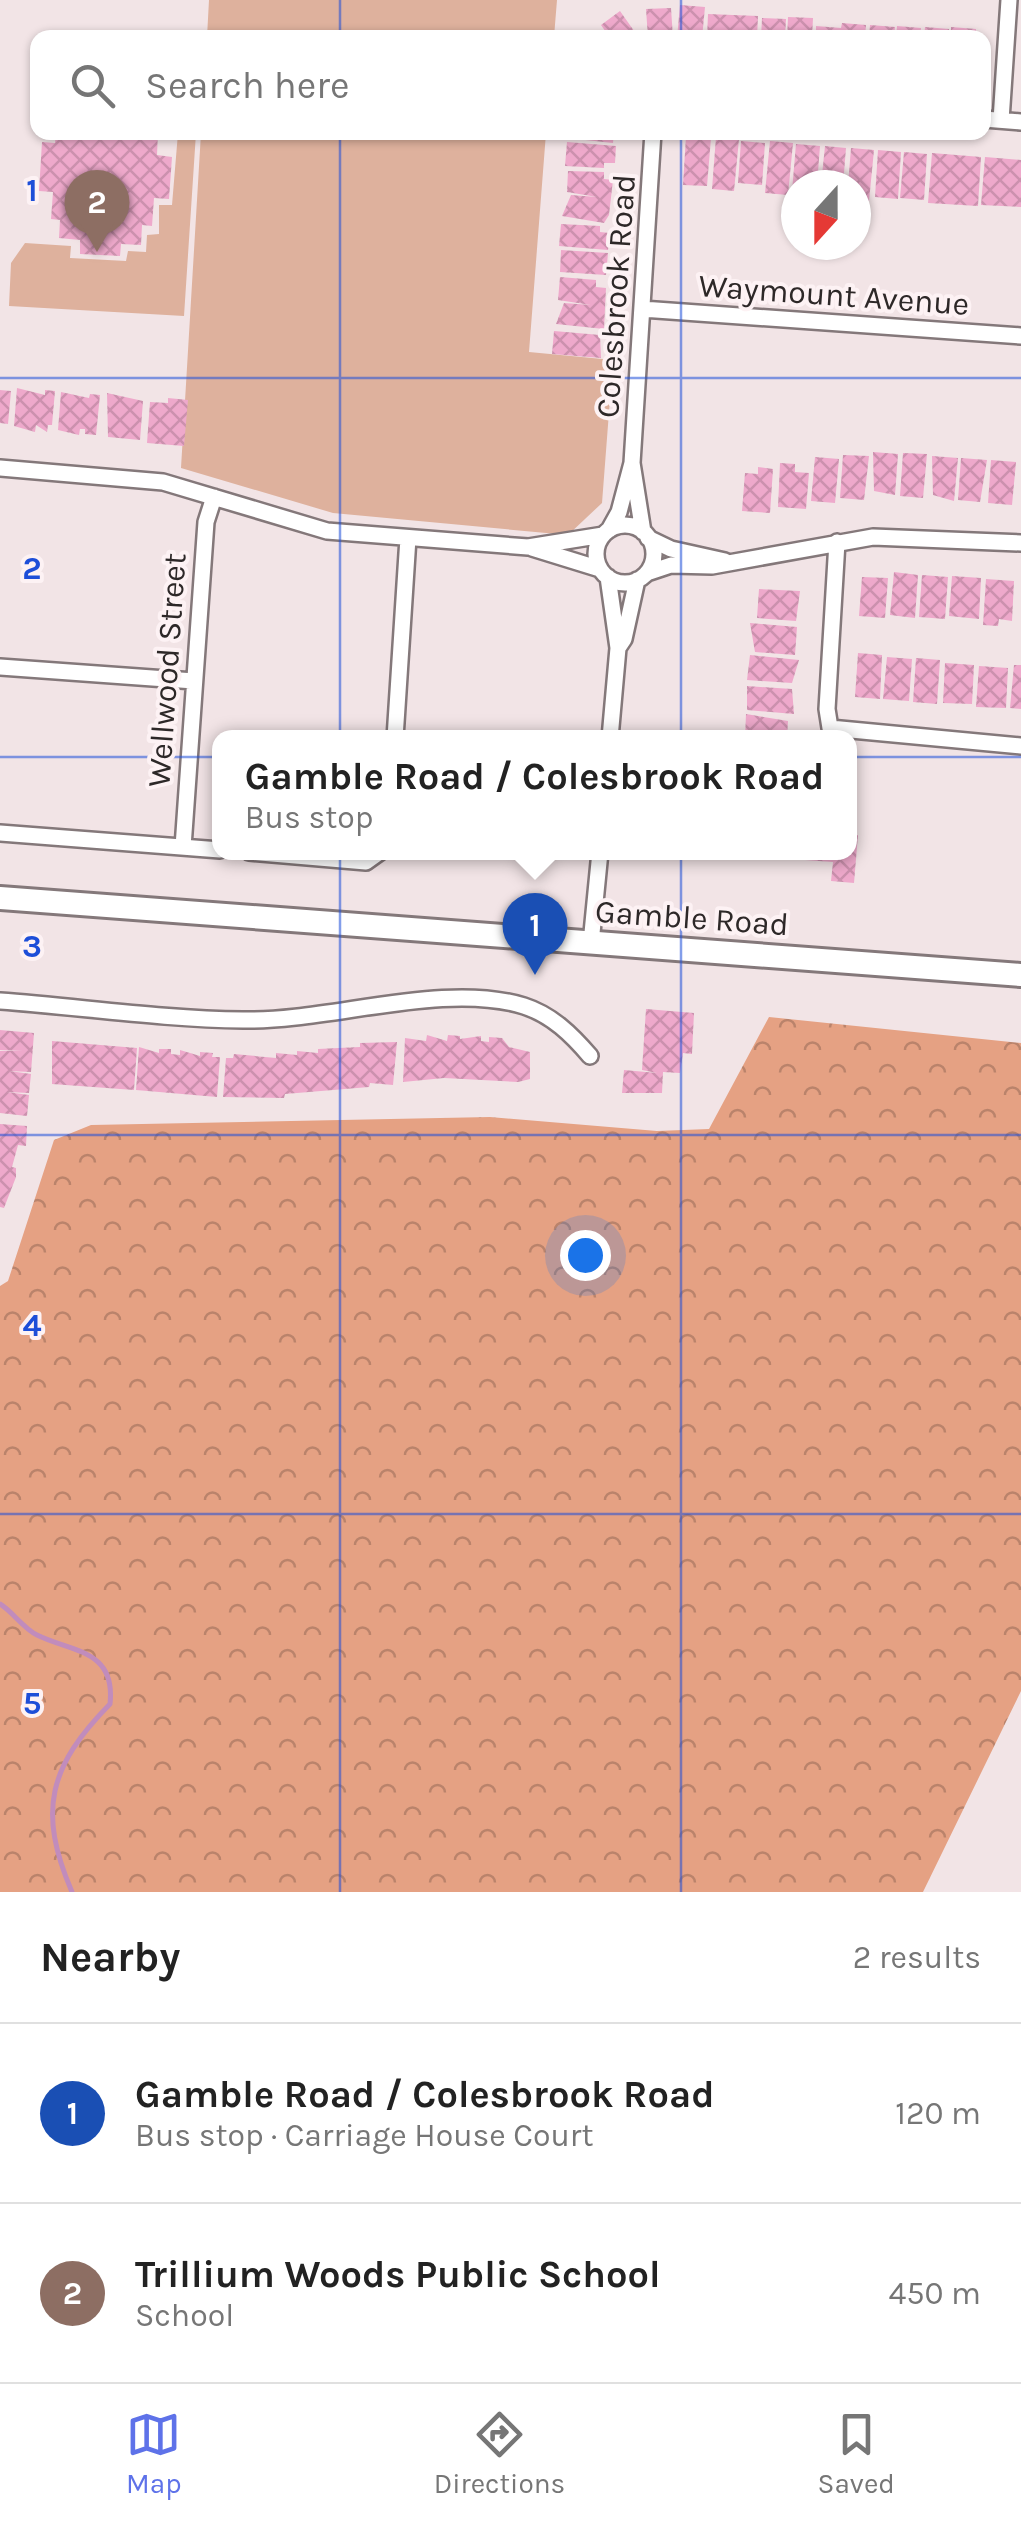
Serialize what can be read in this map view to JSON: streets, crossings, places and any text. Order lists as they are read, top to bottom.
{
  "streets": {
    "main road": ["Gamble Road"],
    "street": ["Waymount Avenue", "Colesbrook Road", "Wellwood Street"]
  },
  "crossings": [
    ["Waymount Avenue", "Colesbrook Road"]
  ],
  "north": "bottom",
  "page": {
    "search": "Search here",
    "pins": ["2", "1"],
    "popup": ["Gamble Road / Colesbrook Road", "Bus stop"],
    "heading": ["Nearby", "2 results"],
    "list": [
      {
        "mark": "1",
        "name": "Gamble Road / Colesbrook Road",
        "note": "Bus stop · Carriage House Court",
        "value": "120 m"
      },
      {
        "mark": "2",
        "name": "Trillium Woods Public School",
        "note": "School",
        "value": "450 m"
      }
    ],
    "nav": ["Map", "Directions", "Saved"]
  },
  "grid": {
    "rows": [
      "1",
      "2",
      "3",
      "4",
      "5"
    ]
  }
}
